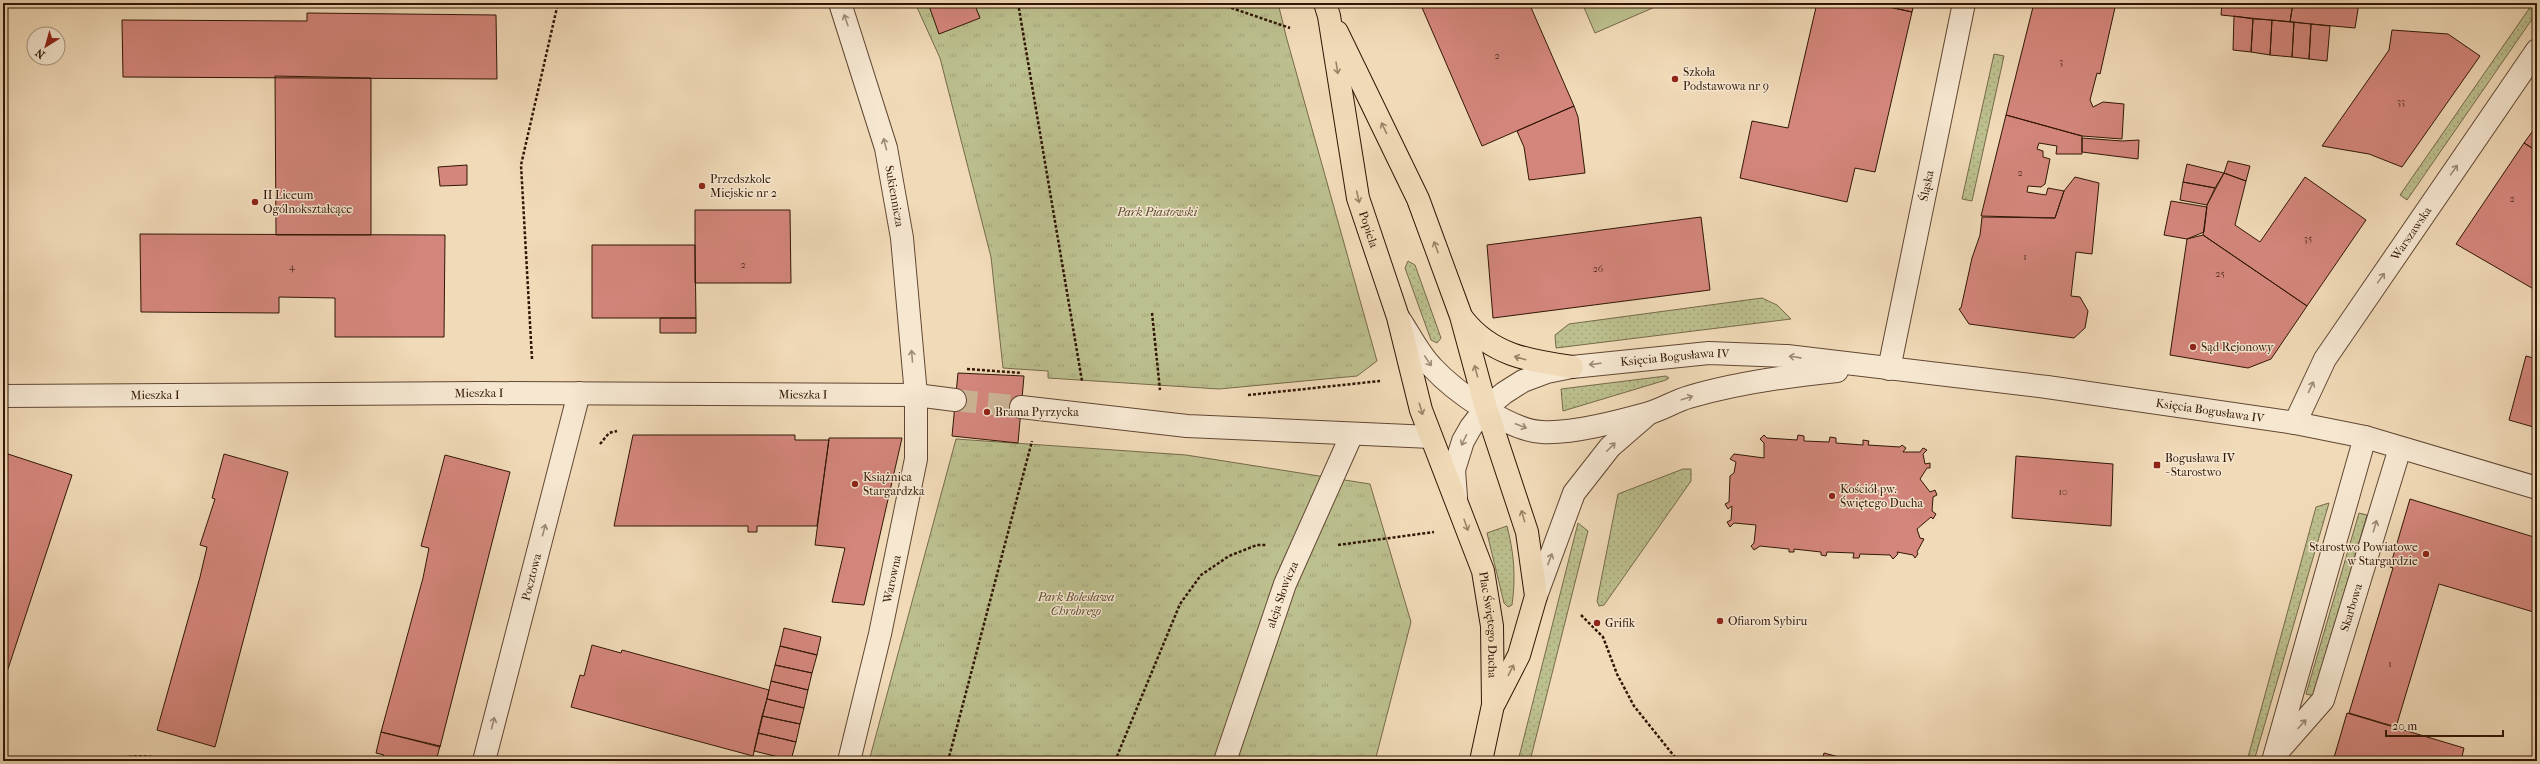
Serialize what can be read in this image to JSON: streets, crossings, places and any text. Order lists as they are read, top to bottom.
{
  "streets": {
    "main road": ["Popiela", "Plac Świętego Ducha"],
    "street": [
      "Śląska",
      "Sukiennicza",
      "Warszawska",
      "Księcia Bogusława IV",
      "Mieszka I",
      "Pocztowa",
      "Warowna",
      "aleja Słowicza",
      "Skarbowa"
    ]
  },
  "crossings": [
    ["Śląska", "Księcia Bogusława IV"],
    ["Sukiennicza", "Mieszka I"],
    ["Sukiennicza", "Warowna"],
    ["Popiela", "Księcia Bogusława IV"],
    ["Popiela", "Plac Świętego Ducha"],
    ["Warszawska", "Księcia Bogusława IV"],
    ["Księcia Bogusława IV", "Skarbowa"],
    ["Księcia Bogusława IV", "Plac Świętego Ducha"],
    ["Mieszka I", "Pocztowa"],
    ["Mieszka I", "Warowna"]
  ],
  "one_way": ["Sukiennicza", "Warszawska", "Pocztowa"],
  "parks": ["Park Piastowski", "Park Bolesława Chrobrego"],
  "places": {
    "other": [
      "Szkoła Podstawowa nr 9",
      "Przedszkole Miejskie nr 2",
      "II Liceum Ogólnokształcące",
      "Sąd Rejonowy",
      "Brama Pyrzycka",
      "Książnica Stargardzka",
      "Kościół pw. Świętego Ducha",
      "Starostwo Powiatowe w Stargardzie",
      "Ofiarom Sybiru",
      "Grifik"
    ],
    "transit": ["Bogusława IV - Starostwo"]
  },
  "house_numbers": [
    "2",
    "3",
    "33",
    "2",
    "2",
    "35",
    "1",
    "2",
    "4",
    "26",
    "25",
    "10",
    "1"
  ],
  "scale_bar": "20 m",
  "north": "bottom left"
}
